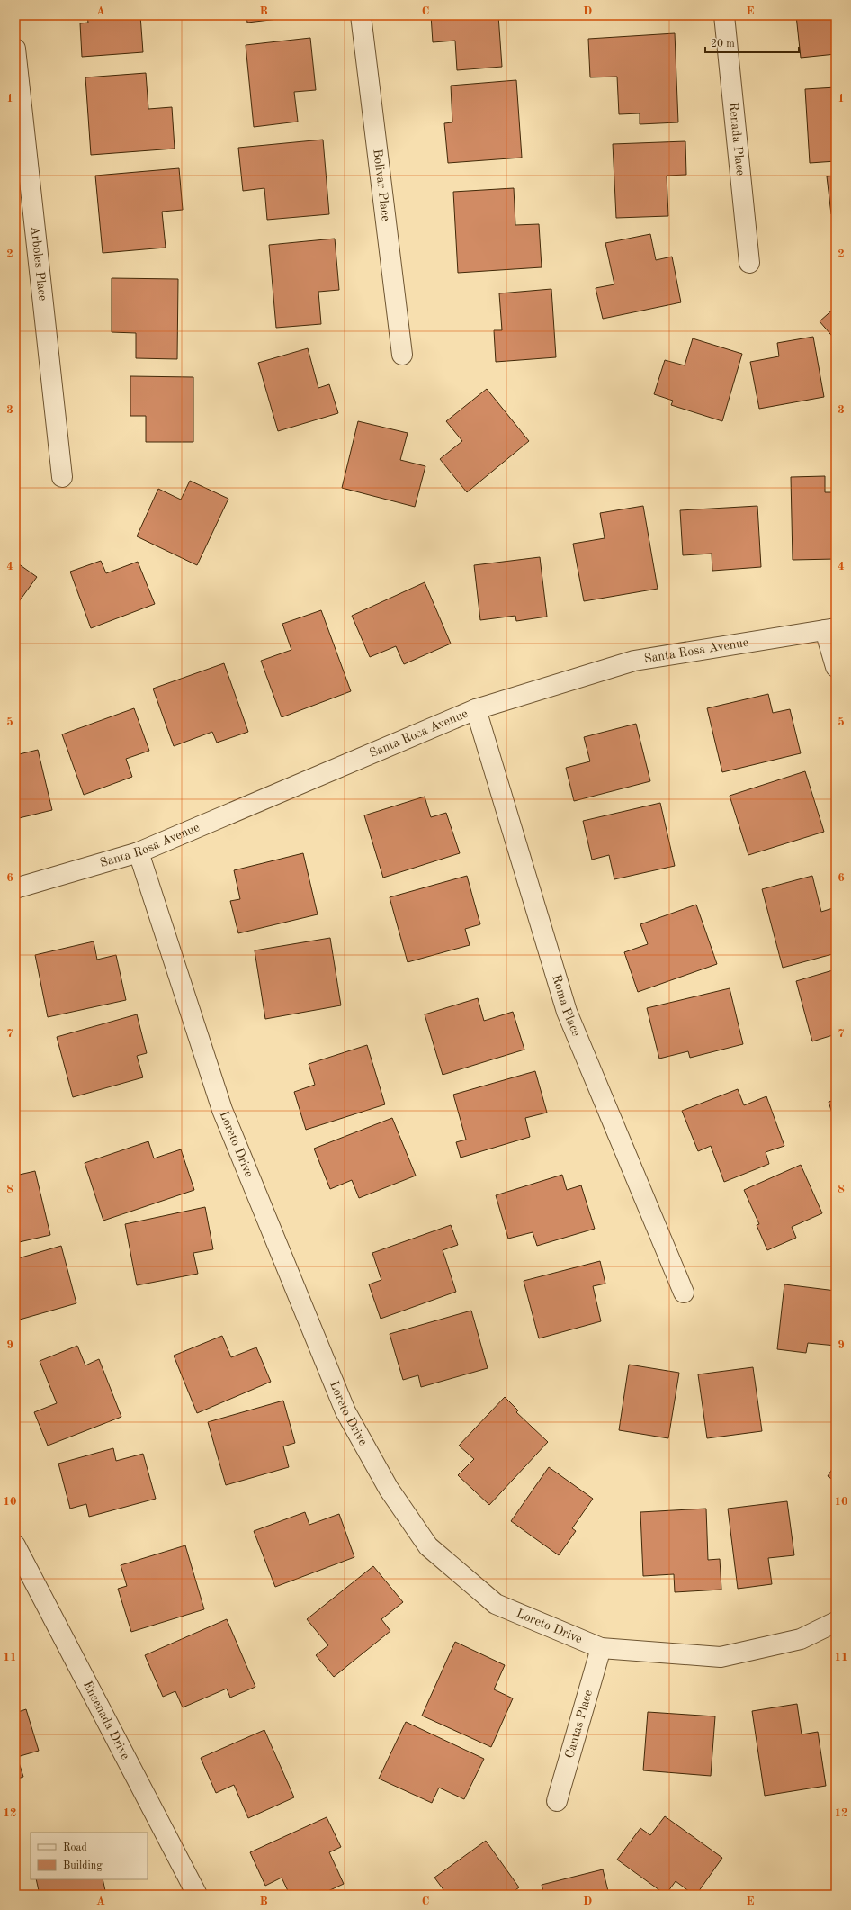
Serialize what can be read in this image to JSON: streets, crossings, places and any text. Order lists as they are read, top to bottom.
{
  "streets": {
    "street": [
      "Renada Place",
      "Bolivar Place",
      "Arboles Place",
      "Santa Rosa Avenue",
      "Roma Place",
      "Loreto Drive",
      "Ensenada Drive",
      "Cantas Place"
    ]
  },
  "crossings": [
    ["Santa Rosa Avenue", "Roma Place"],
    ["Santa Rosa Avenue", "Loreto Drive"],
    ["Loreto Drive", "Cantas Place"]
  ],
  "legend": ["Road", "Building"],
  "scale_bar": "20 m",
  "grid": {
    "columns": [
      "A",
      "B",
      "C",
      "D",
      "E"
    ],
    "rows": [
      "1",
      "2",
      "3",
      "4",
      "5",
      "6",
      "7",
      "8",
      "9",
      "10",
      "11",
      "12"
    ]
  }
}
